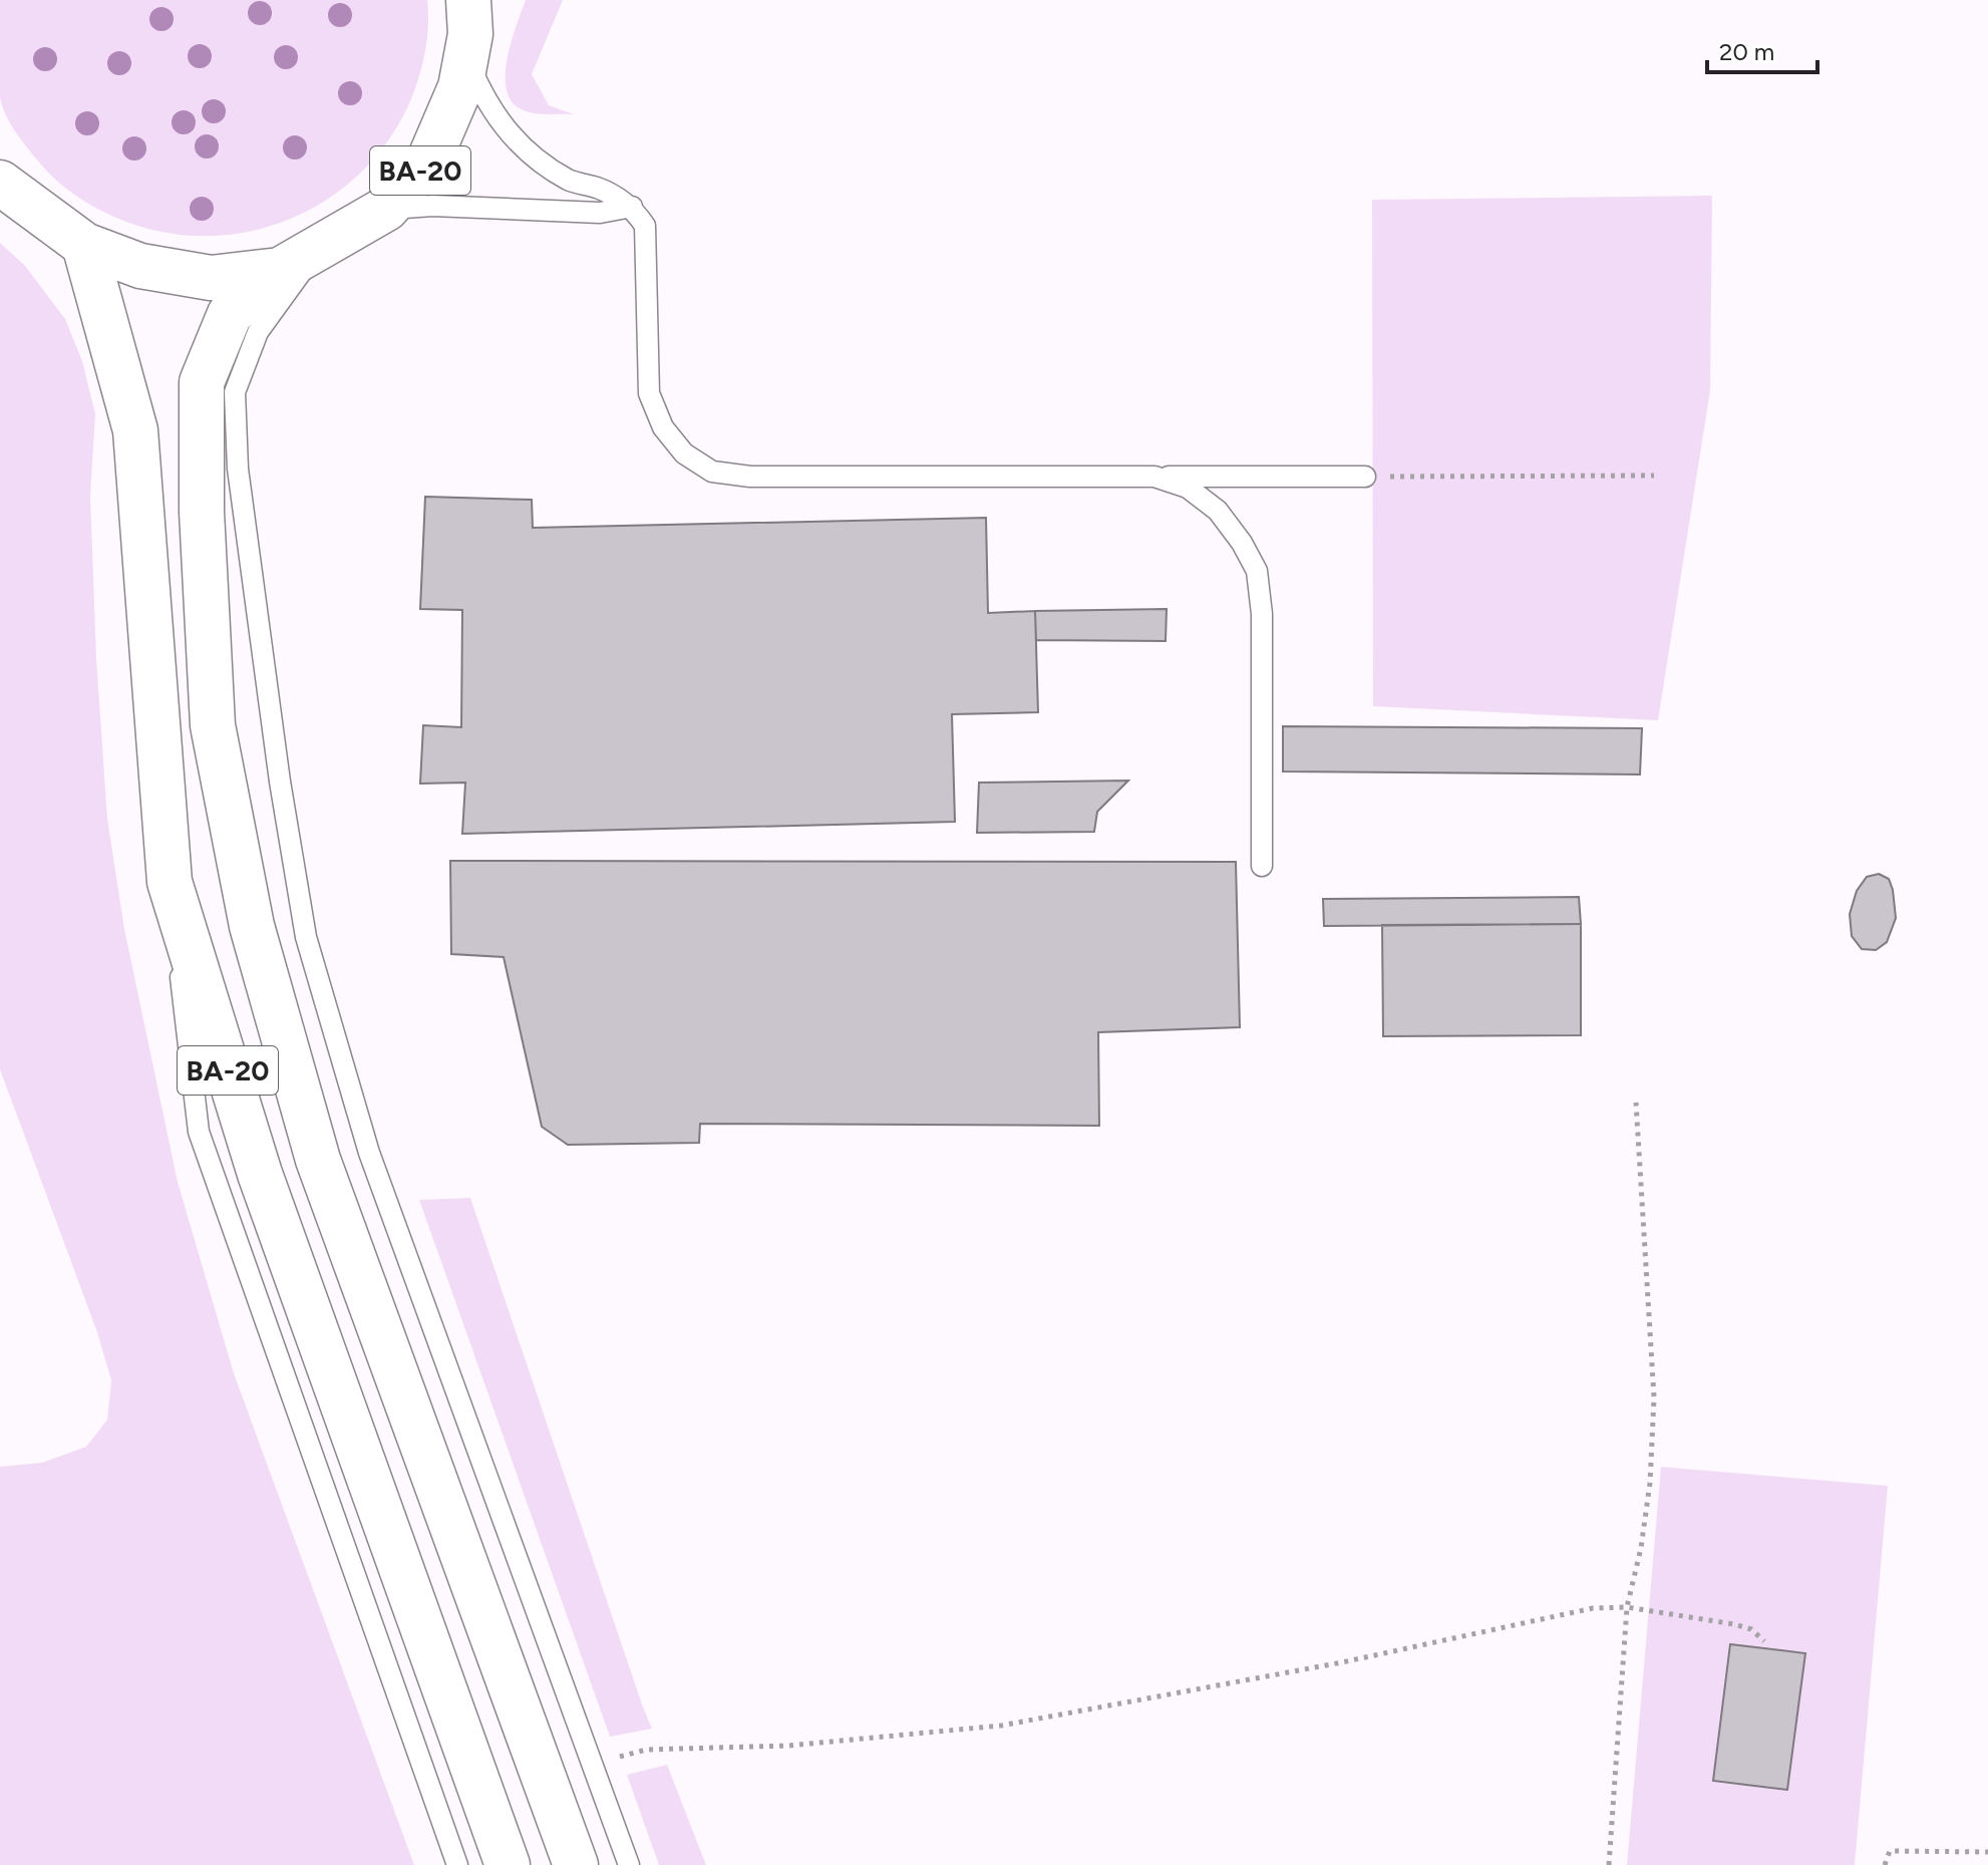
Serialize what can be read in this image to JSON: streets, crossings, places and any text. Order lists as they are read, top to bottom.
{
  "streets": {
    "highway": ["BA-20"]
  },
  "scale_bar": "20 m"
}
